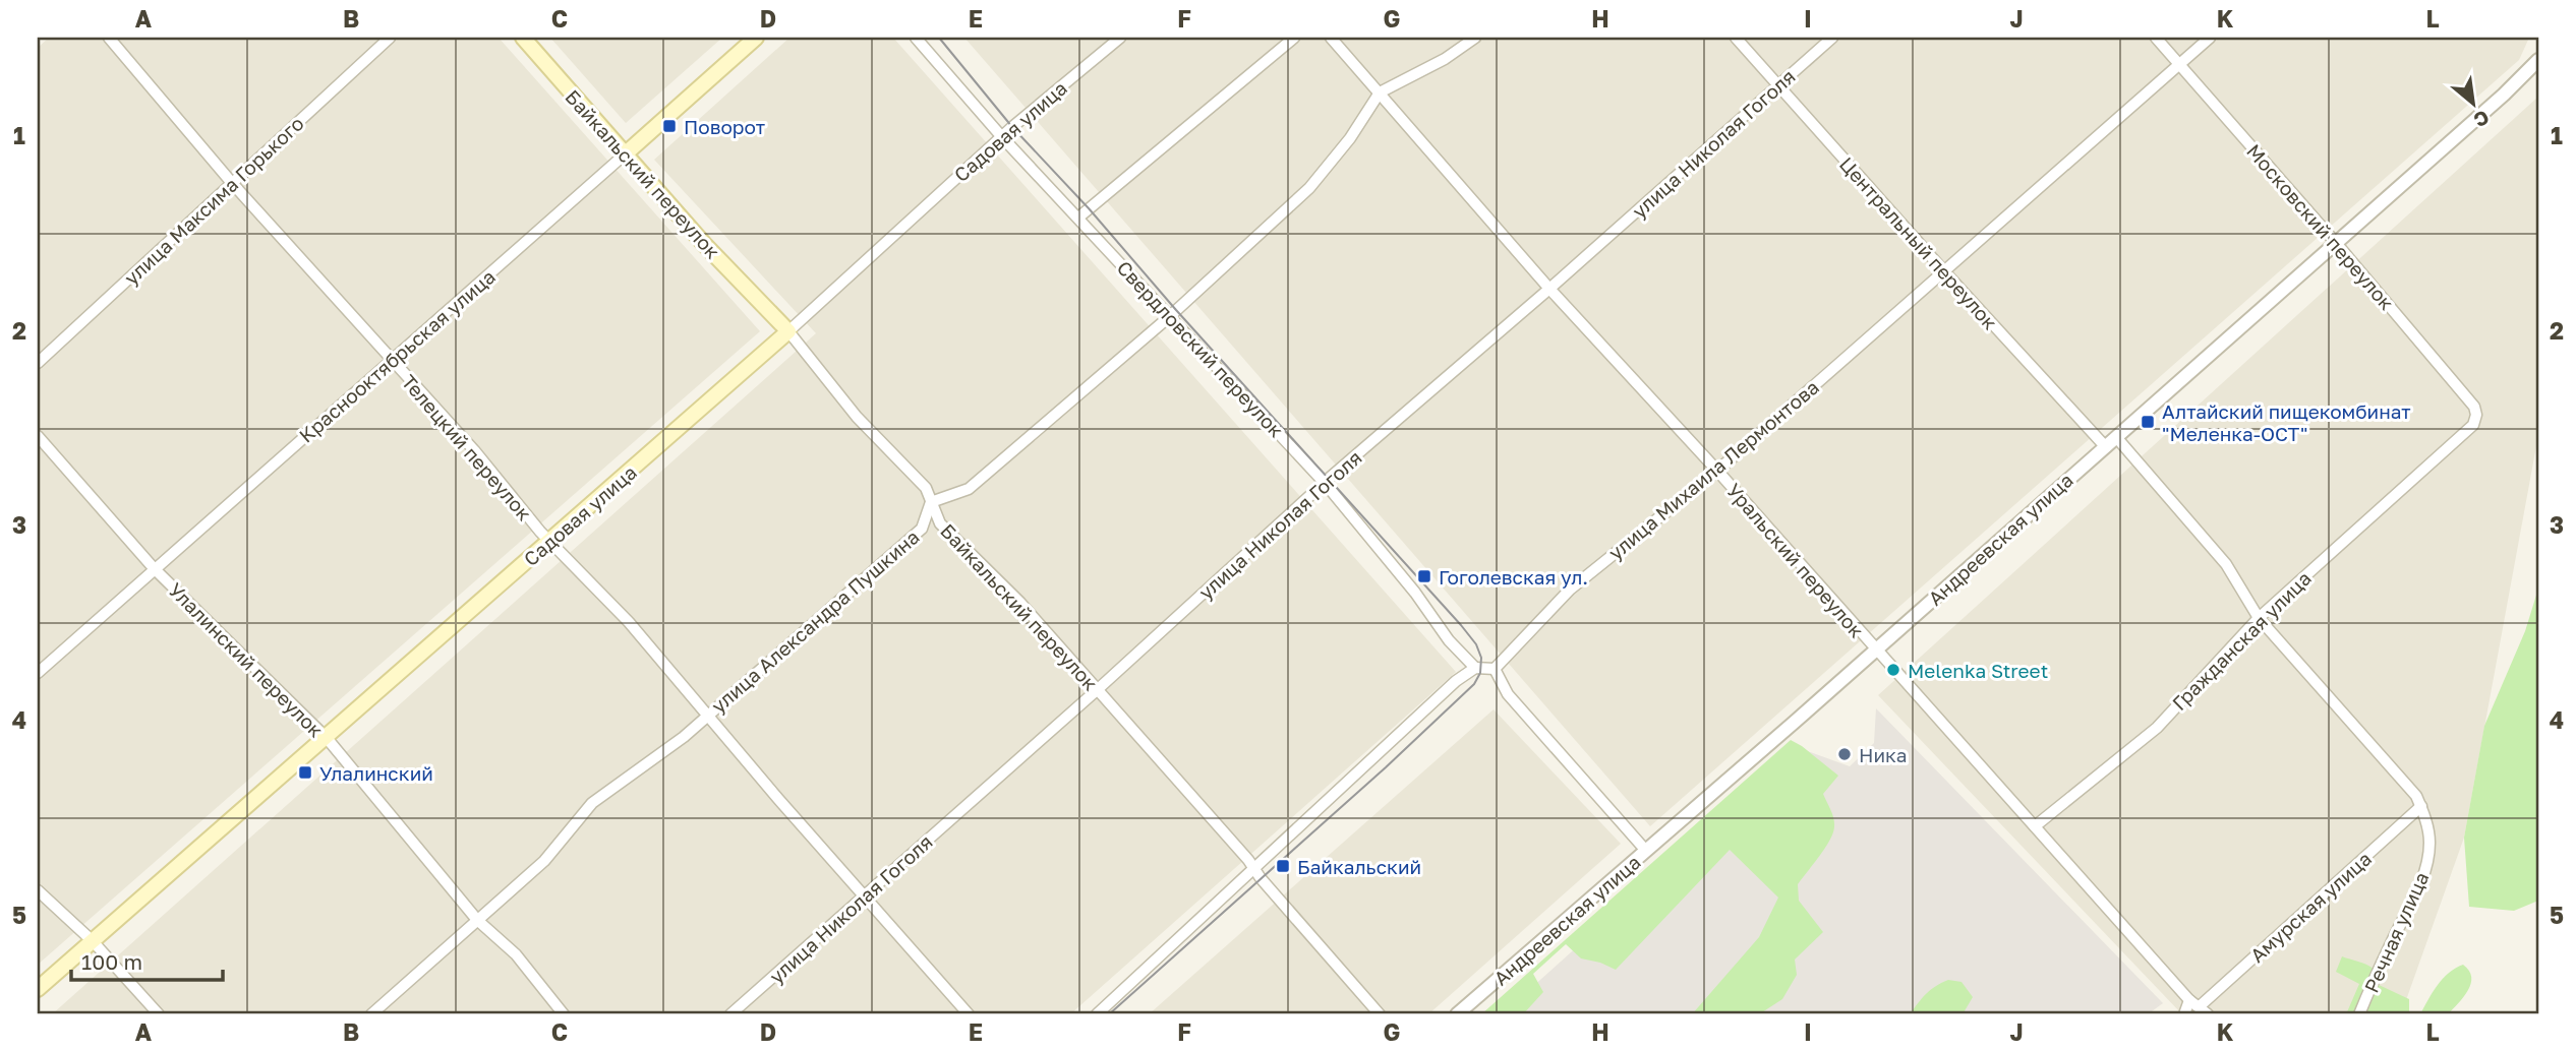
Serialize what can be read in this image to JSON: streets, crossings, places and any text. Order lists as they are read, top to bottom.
{
  "streets": {
    "main road": ["Садовая улица", "Байкальский переулок", "Краснооктябрьская улица"],
    "street": [
      "улица Николая Гоголя",
      "улица Максима Горького",
      "Московский переулок",
      "Центральный переулок",
      "Свердловский переулок",
      "Телецкий переулок",
      "улица Михаила Лермонтова",
      "Андреевская улица",
      "Уральский переулок",
      "улица Александра Пушкина",
      "Гражданская улица",
      "Улалинский переулок",
      "Амурская улица",
      "Речная улица"
    ]
  },
  "crossings": [
    ["Садовая улица", "Байкальский переулок"],
    ["Садовая улица", "Свердловский переулок"],
    ["Садовая улица", "Телецкий переулок"],
    ["Садовая улица", "Улалинский переулок"],
    ["улица Николая Гоголя", "Байкальский переулок"],
    ["улица Николая Гоголя", "Центральный переулок"],
    ["улица Николая Гоголя", "Свердловский переулок"],
    ["улица Николая Гоголя", "Телецкий переулок"],
    ["улица Николая Гоголя", "Уральский переулок"],
    ["Байкальский переулок", "Краснооктябрьская улица"],
    ["Байкальский переулок", "улица Александра Пушкина"],
    ["улица Максима Горького", "Телецкий переулок"],
    ["Московский переулок", "улица Михаила Лермонтова"],
    ["Московский переулок", "Андреевская улица"],
    ["Московский переулок", "Гражданская улица"],
    ["Центральный переулок", "улица Михаила Лермонтова"],
    ["Центральный переулок", "Андреевская улица"],
    ["Центральный переулок", "Гражданская улица"],
    ["Центральный переулок", "Амурская улица"],
    ["Центральный переулок", "Речная улица"],
    ["Краснооктябрьская улица", "Телецкий переулок"],
    ["Краснооктябрьская улица", "Улалинский переулок"],
    ["Телецкий переулок", "улица Александра Пушкина"],
    ["улица Михаила Лермонтова", "Уральский переулок"],
    ["Андреевская улица", "Уральский переулок"],
    ["Уральский переулок", "Гражданская улица"],
    ["Уральский переулок", "Амурская улица"],
    ["улица Александра Пушкина", "Улалинский переулок"],
    ["Амурская улица", "Речная улица"]
  ],
  "places": {
    "transit": [
      "Поворот",
      "Алтайский пищекомбинат \"Меленка-ОСТ\"",
      "Гоголевская ул.",
      "Улалинский",
      "Байкальский"
    ],
    "other": ["Melenka Street", "Ника"]
  },
  "scale_bar": "100 m",
  "north": "bottom right",
  "grid": {
    "columns": [
      "A",
      "B",
      "C",
      "D",
      "E",
      "F",
      "G",
      "H",
      "I",
      "J",
      "K",
      "L"
    ],
    "rows": [
      "1",
      "2",
      "3",
      "4",
      "5"
    ]
  }
}
